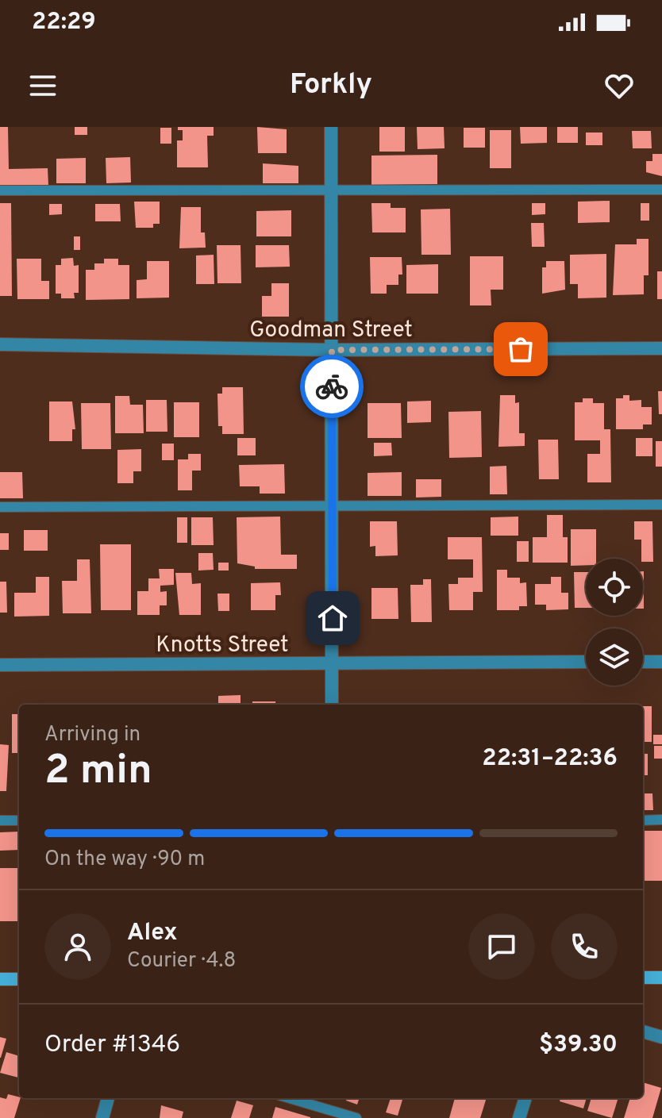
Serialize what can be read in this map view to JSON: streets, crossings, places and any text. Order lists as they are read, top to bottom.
{
  "streets": {
    "street": ["Goodman Street", "Knotts Street"]
  },
  "page": {
    "status": "22:29",
    "header": "Forkly",
    "heading": ["2 min", "Arriving in", "22:31–22:36"],
    "panel": [
      "Alex",
      "Courier · 4.8",
      "Order #1346",
      "$39.30"
    ],
    "bar": "On the way · 90 m"
  }
}
